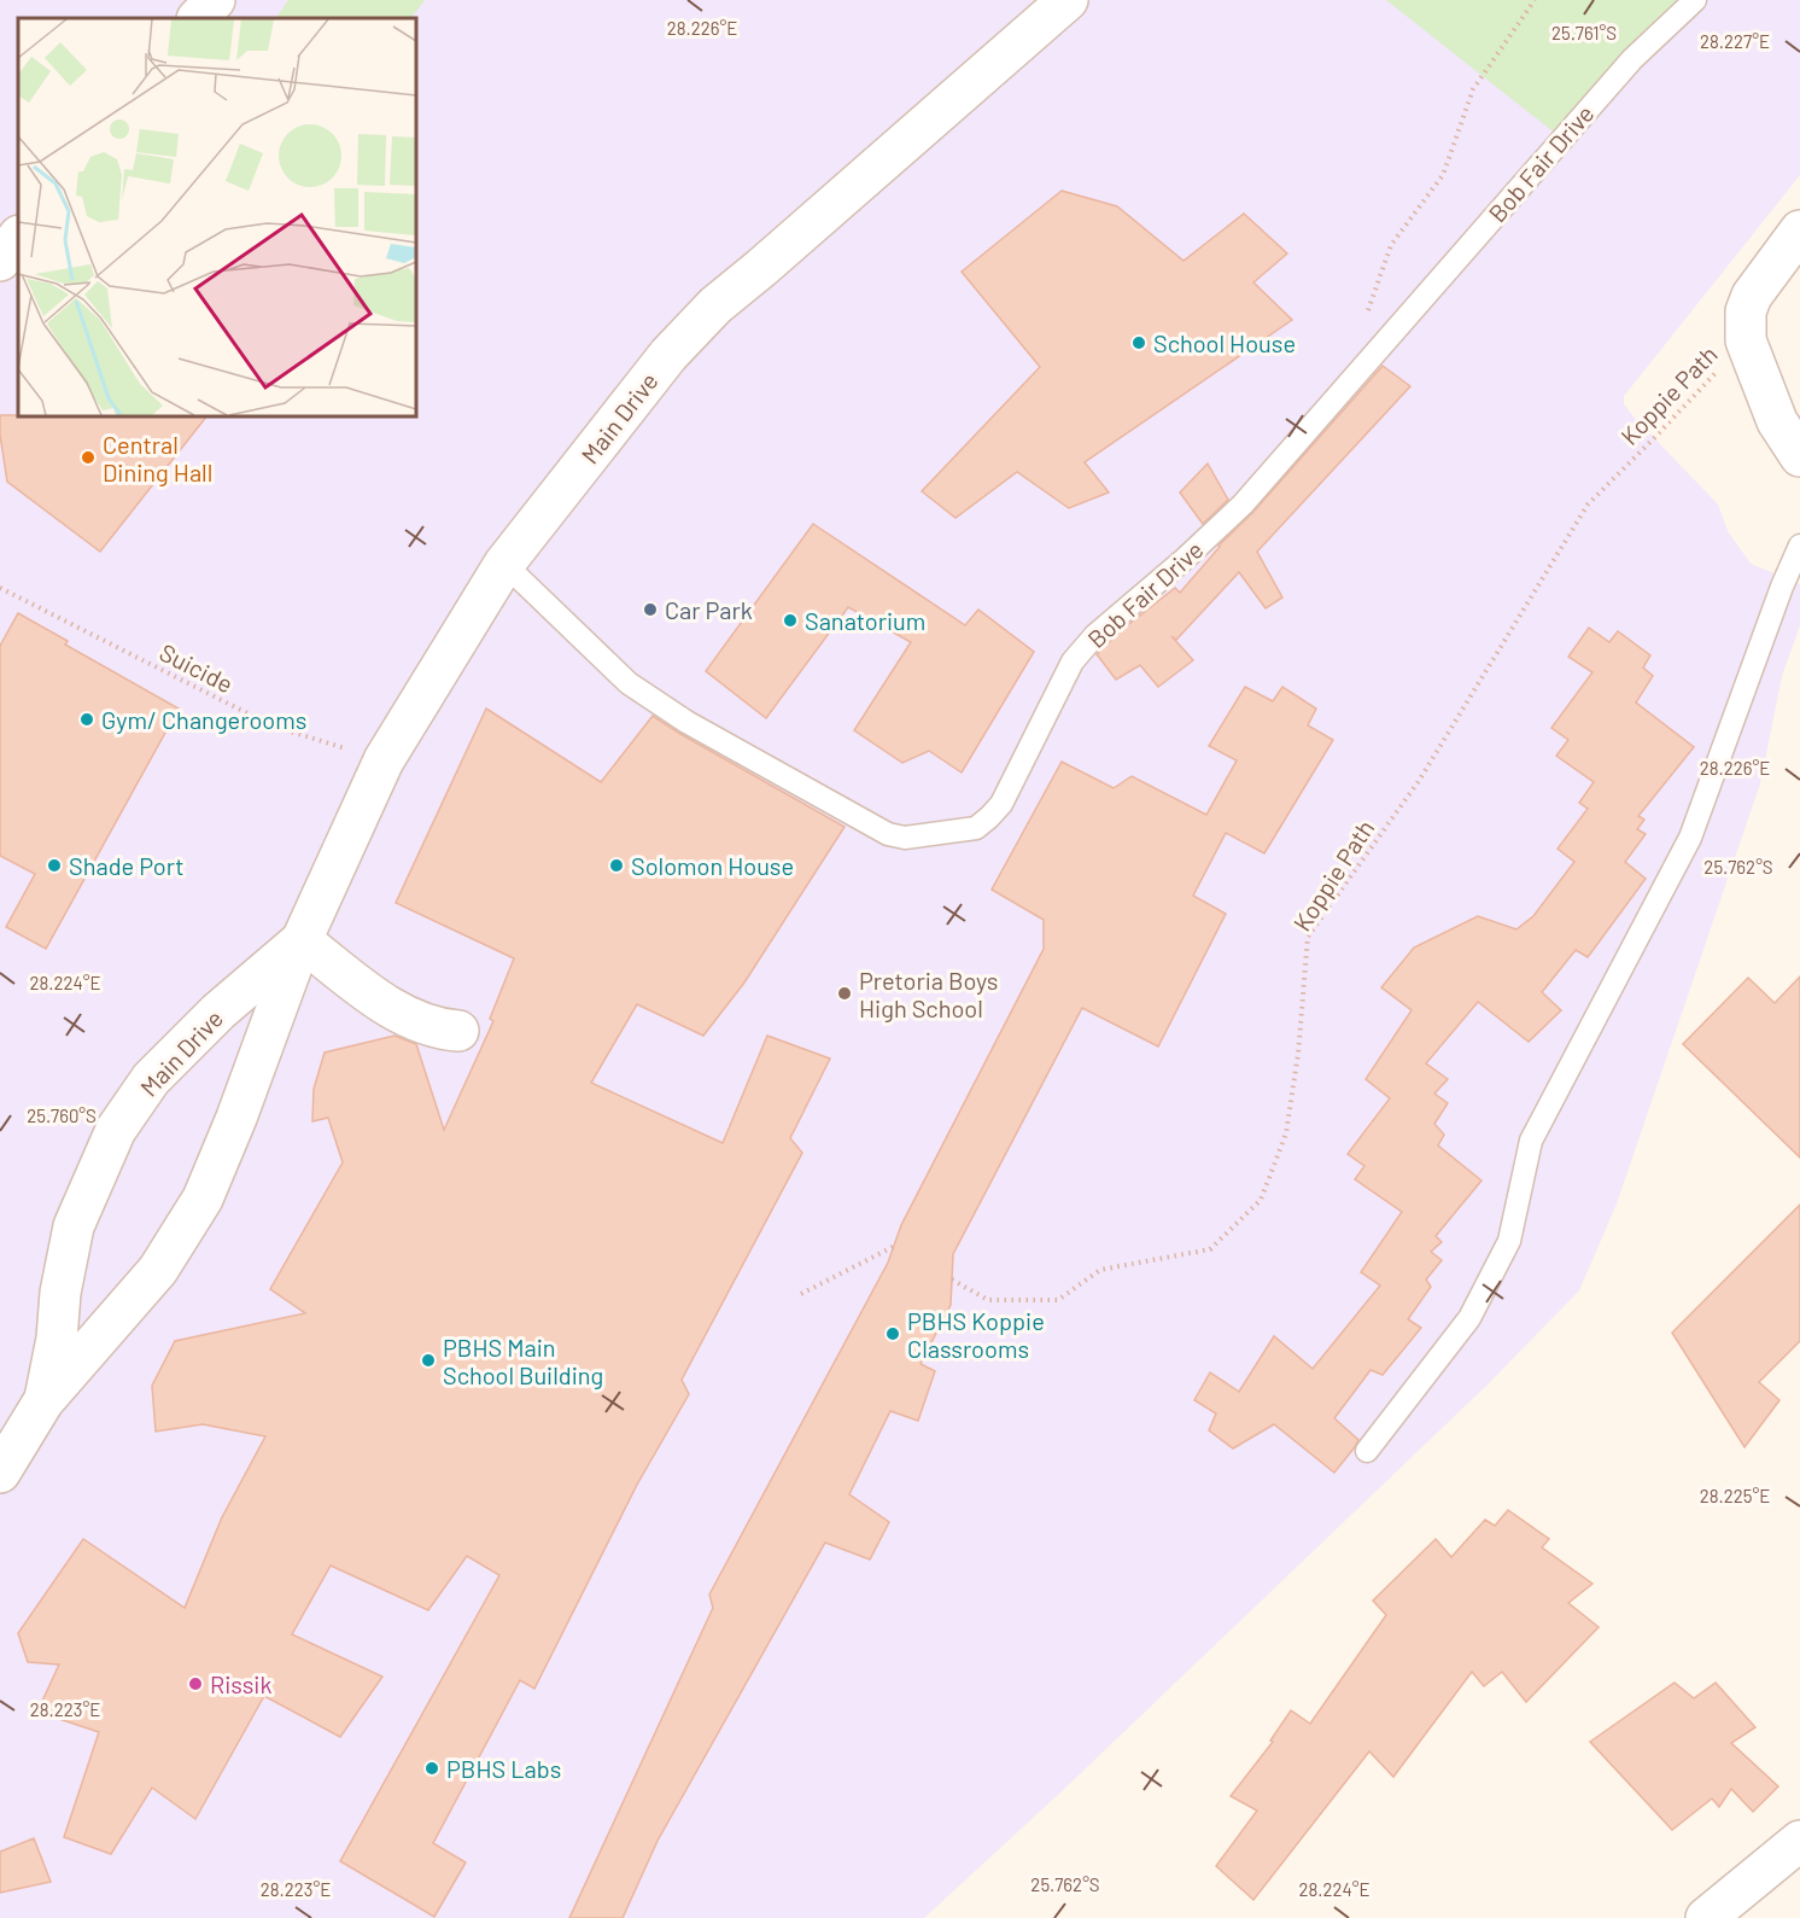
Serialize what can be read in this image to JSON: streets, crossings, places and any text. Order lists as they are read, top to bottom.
{
  "streets": {
    "street": ["Main Drive"],
    "lane": ["Bob Fair Drive"],
    "path": ["Koppie Path", "Suicide"]
  },
  "crossings": [
    ["Bob Fair Drive", "Main Drive"],
    ["Main Drive", "Suicide"]
  ],
  "places": [
    "School House",
    "Central Dining Hall",
    "Car Park",
    "Sanatorium",
    "Gym/ Changerooms",
    "Shade Port",
    "Solomon House",
    "Pretoria Boys High School",
    "PBHS Koppie Classrooms",
    "PBHS Main School Building",
    "Rissik",
    "PBHS Labs"
  ],
  "coordinates": [
    "28.226°E",
    "25.761°S",
    "28.227°E",
    "25.762°S",
    "28.224°E",
    "25.760°S",
    "28.225°E",
    "28.223°E"
  ]
}
